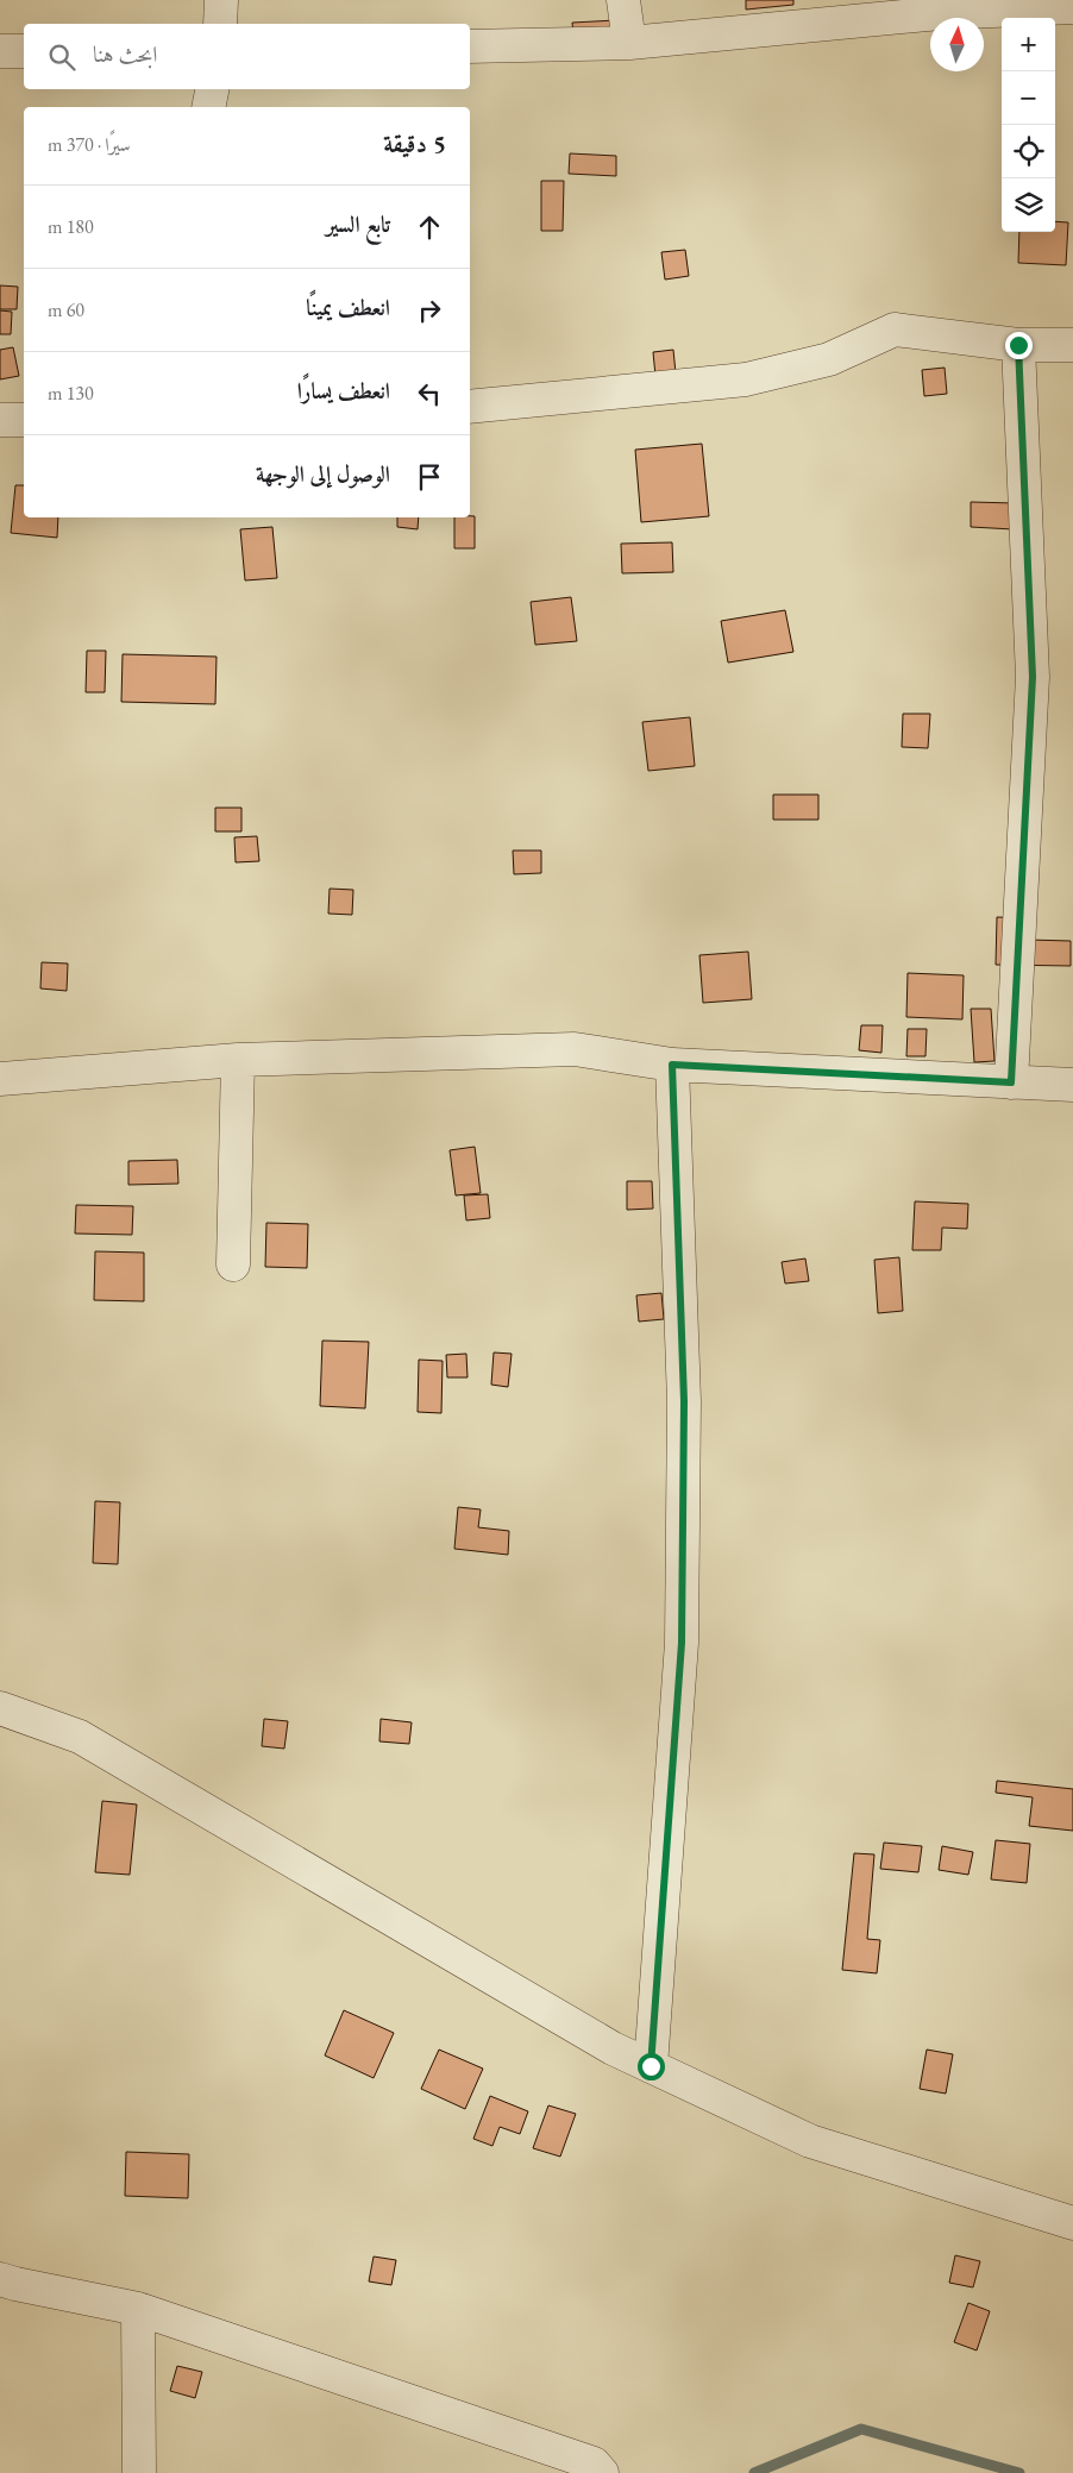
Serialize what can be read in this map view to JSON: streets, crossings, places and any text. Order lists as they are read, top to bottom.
{
  "north": "top",
  "page": {
    "map_buttons": ["+", "−"],
    "search": "ابحث هنا",
    "heading": ["5 دقيقة", "سيرًا · 370 m"],
    "list": [
      ["تابع السير", "180 m"],
      ["انعطف يمينًا", "60 m"],
      ["انعطف يسارًا", "130 m"],
      "الوصول إلى الوجهة"
    ]
  }
}
